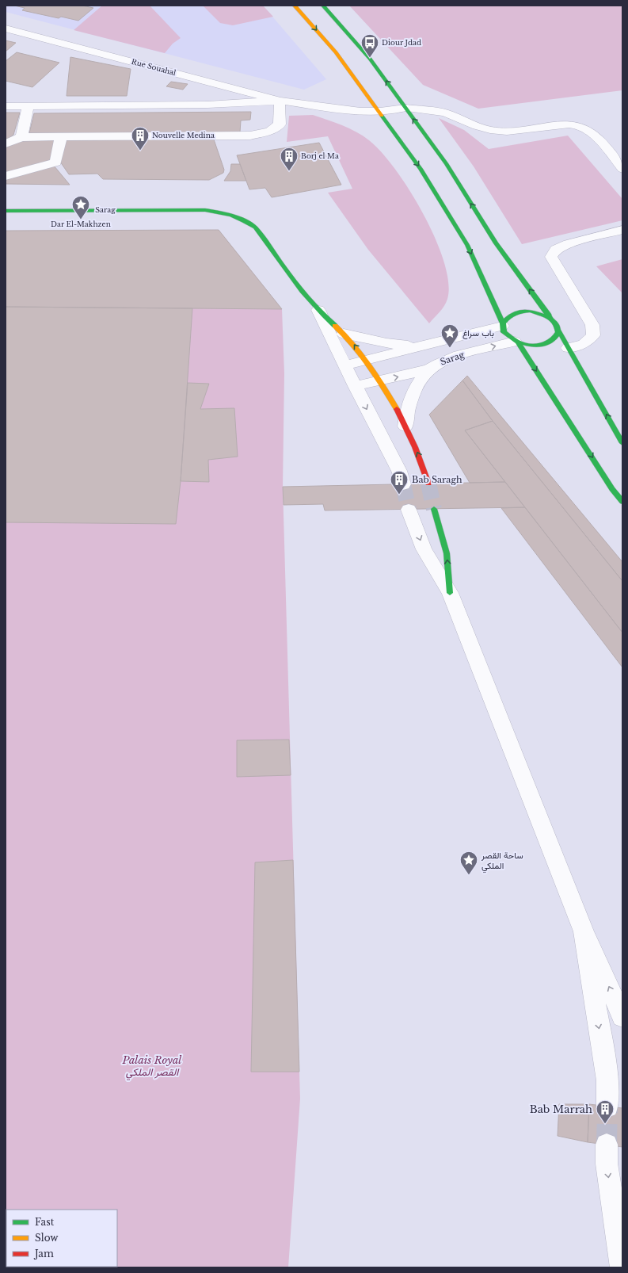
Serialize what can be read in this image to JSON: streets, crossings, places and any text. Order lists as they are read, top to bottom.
{
  "streets": {
    "main road": ["Sarag"],
    "street": ["Rue Souahal"]
  },
  "parks": ["Palais Royal القصر الملكي"],
  "places": {
    "bus stop": ["Diour Jdad"],
    "building": [
      "Nouvelle Medina",
      "Borj el Ma",
      "Bab Saragh",
      "Bab Marrah"
    ],
    "place": ["Dar El-Makhzen", "باب سراغ", "ساحة القصر الملكي"]
  },
  "legend": ["Fast", "Slow", "Jam"]
}
